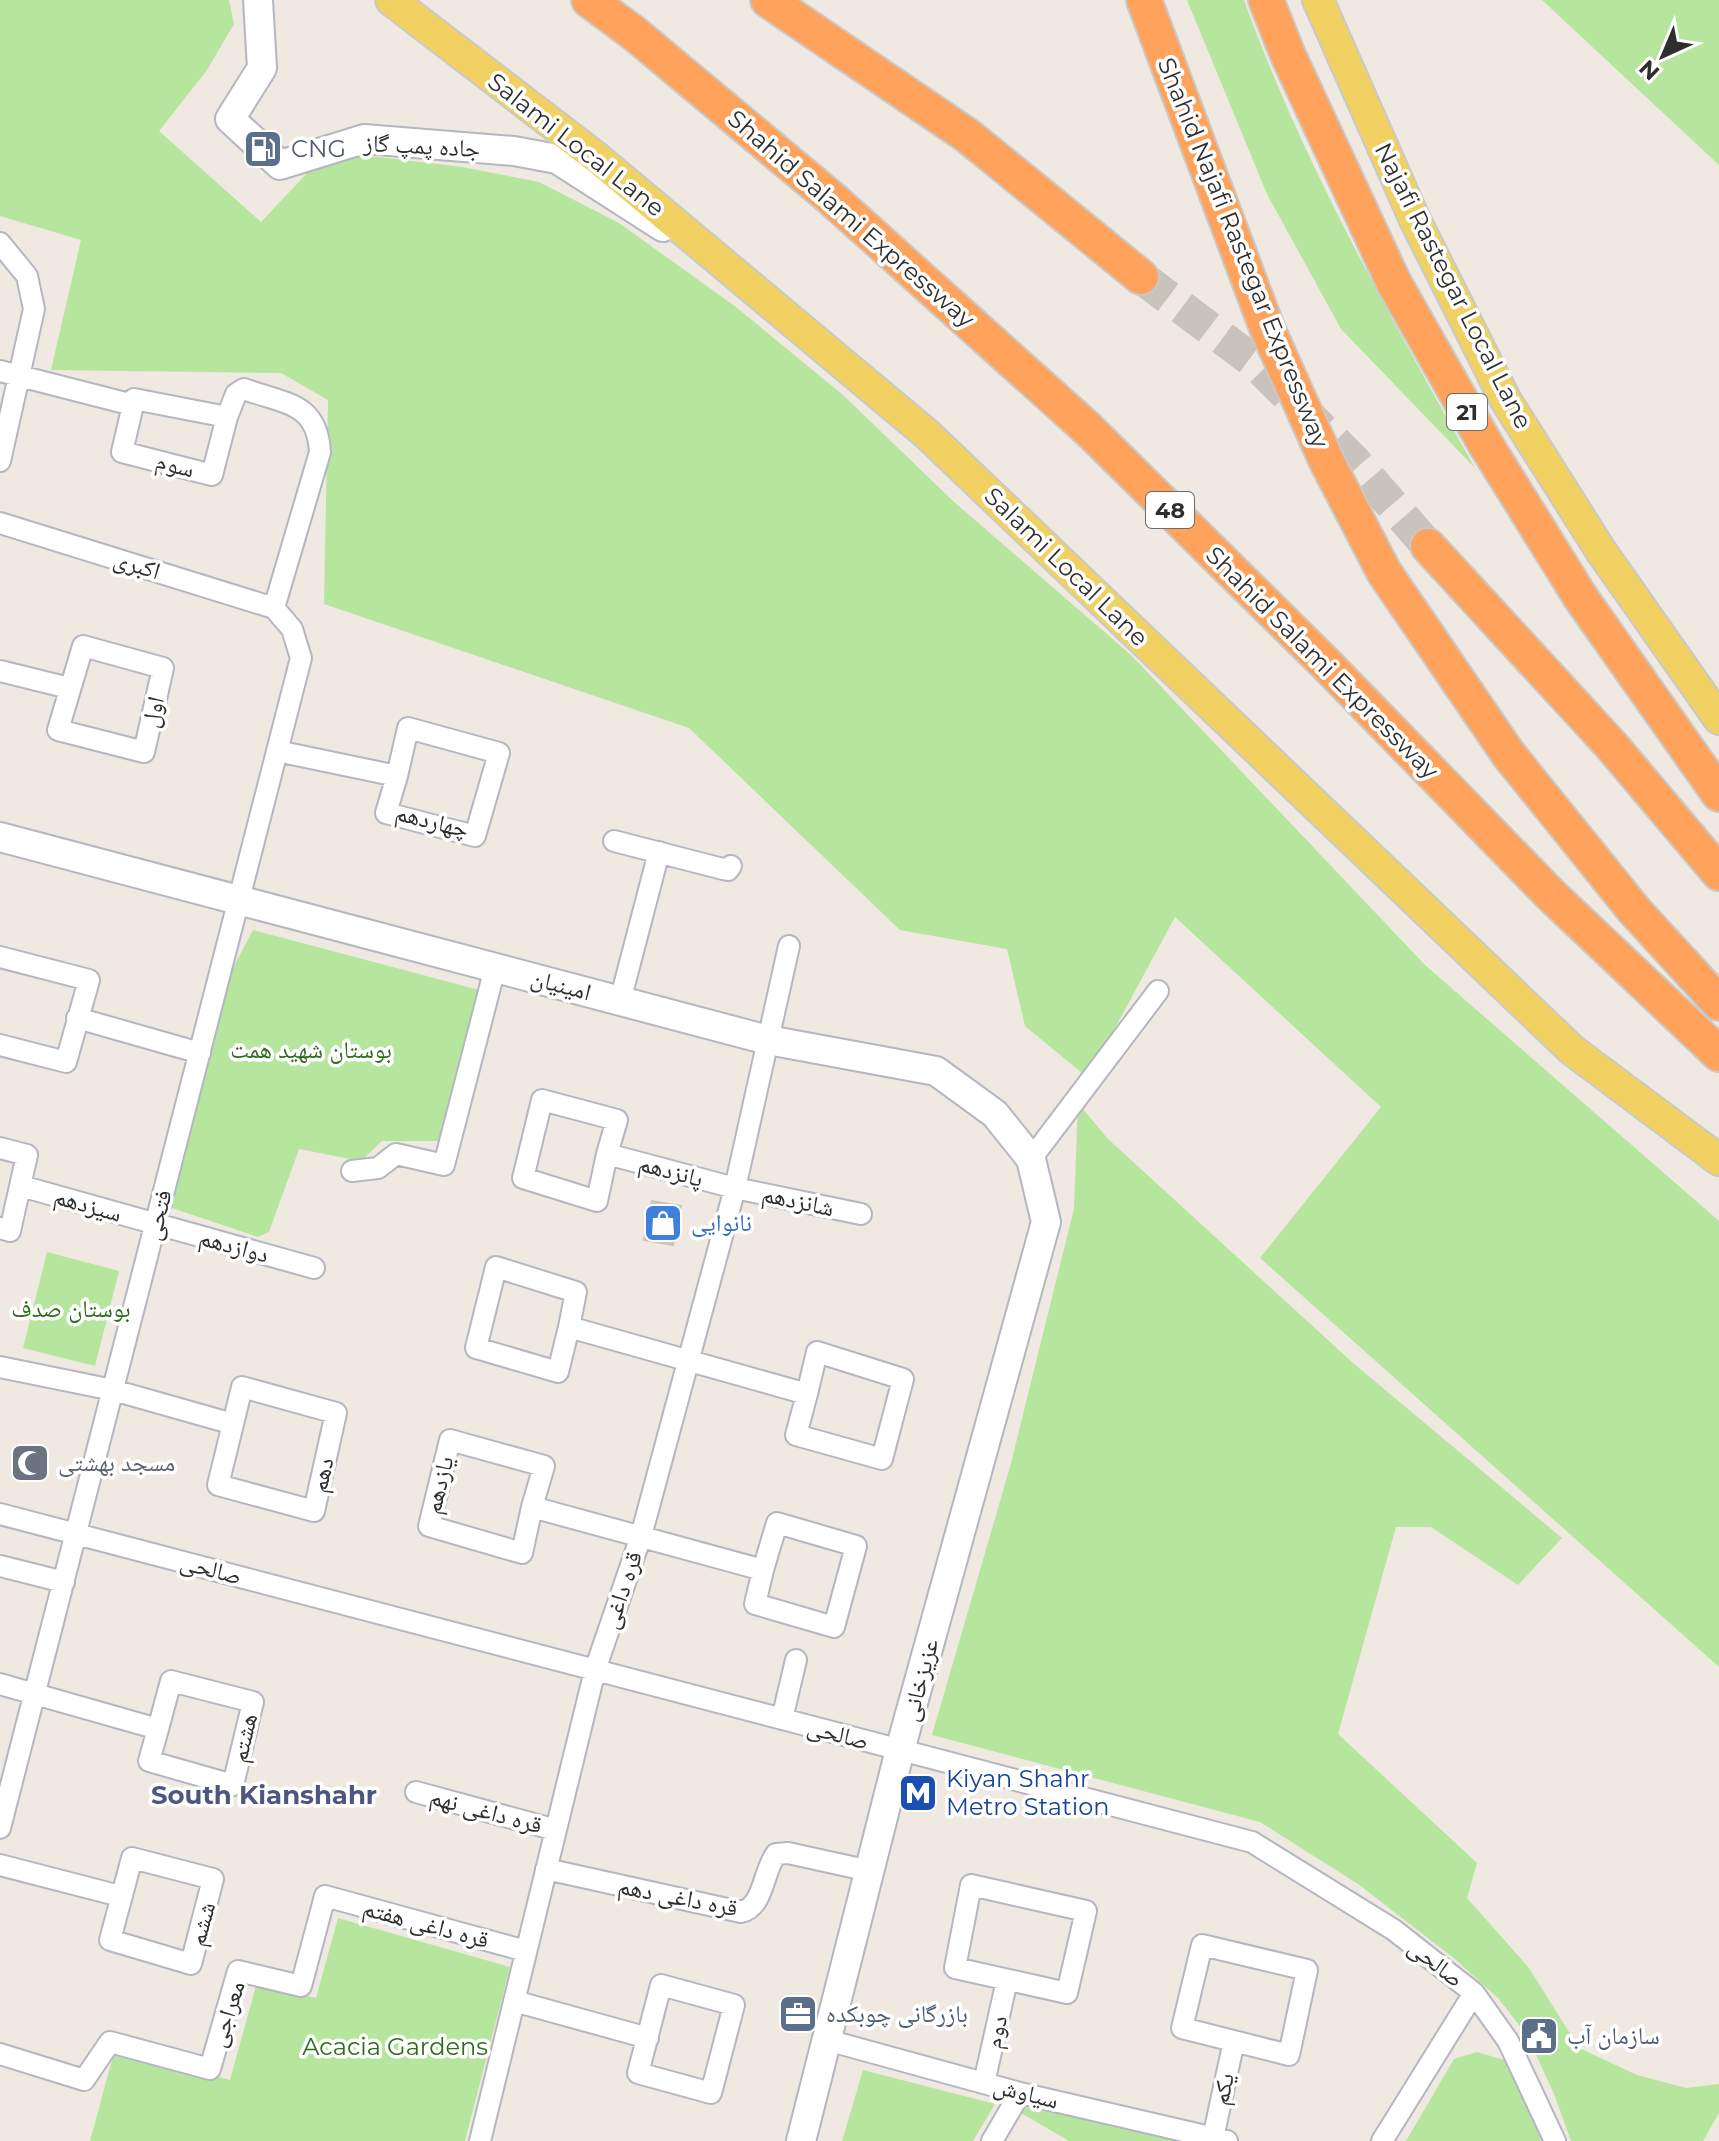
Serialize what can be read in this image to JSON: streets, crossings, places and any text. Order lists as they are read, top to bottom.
{
  "streets": {
    "highway": [
      "Shahid Salami Expressway",
      "Shahid Najafi Rastegar Expressway",
      "21",
      "48"
    ],
    "main road": [
      "Salami Local Lane",
      "جاده پمپ گاز",
      "Najafi Rastegar Local Lane",
      "امینیان",
      "عزیزخانی"
    ],
    "street": [
      "سوم",
      "اکبری",
      "اول",
      "چهاردهم",
      "پانزدهم",
      "شانزدهم",
      "سیزدهم",
      "فتحی",
      "دوازدهم",
      "دهم",
      "یازدهم",
      "صالحی",
      "قره داغی",
      "هشتم",
      "قره داغی نهم",
      "قره داغی دهم",
      "ششم",
      "قره داغی هفتم",
      "معراجی",
      "دوم",
      "یکم",
      "سیاوش"
    ]
  },
  "crossings": [
    ["Salami Local Lane", "جاده پمپ گاز"],
    ["اکبری", "فتحی"],
    ["چهاردهم", "فتحی"],
    ["امینیان", "فتحی"],
    ["امینیان", "قره داغی"],
    ["امینیان", "عزیزخانی"],
    ["پانزدهم", "شانزدهم"],
    ["پانزدهم", "قره داغی"],
    ["شانزدهم", "قره داغی"],
    ["سیزدهم", "فتحی"],
    ["سیزدهم", "دوازدهم"],
    ["فتحی", "دوازدهم"],
    ["فتحی", "صالحی"],
    ["صالحی", "قره داغی"],
    ["صالحی", "عزیزخانی"],
    ["قره داغی", "قره داغی نهم"],
    ["قره داغی", "قره داغی دهم"],
    ["قره داغی", "قره داغی هفتم"],
    ["عزیزخانی", "قره داغی دهم"],
    ["عزیزخانی", "سیاوش"],
    ["قره داغی هفتم", "معراجی"],
    ["دوم", "سیاوش"],
    ["یکم", "سیاوش"]
  ],
  "districts": ["South Kianshahr"],
  "parks": ["بوستان شهید همت", "بوستان صدف", "Acacia Gardens"],
  "places": {
    "fuel station": ["CNG"],
    "shop": ["نانوایی"],
    "mosque": ["مسجد بهشتی"],
    "metro station": ["Kiyan Shahr Metro Station"],
    "office": ["بازرگانی چوبکده"],
    "public building": ["سازمان آب"]
  },
  "north": "bottom left"
}
